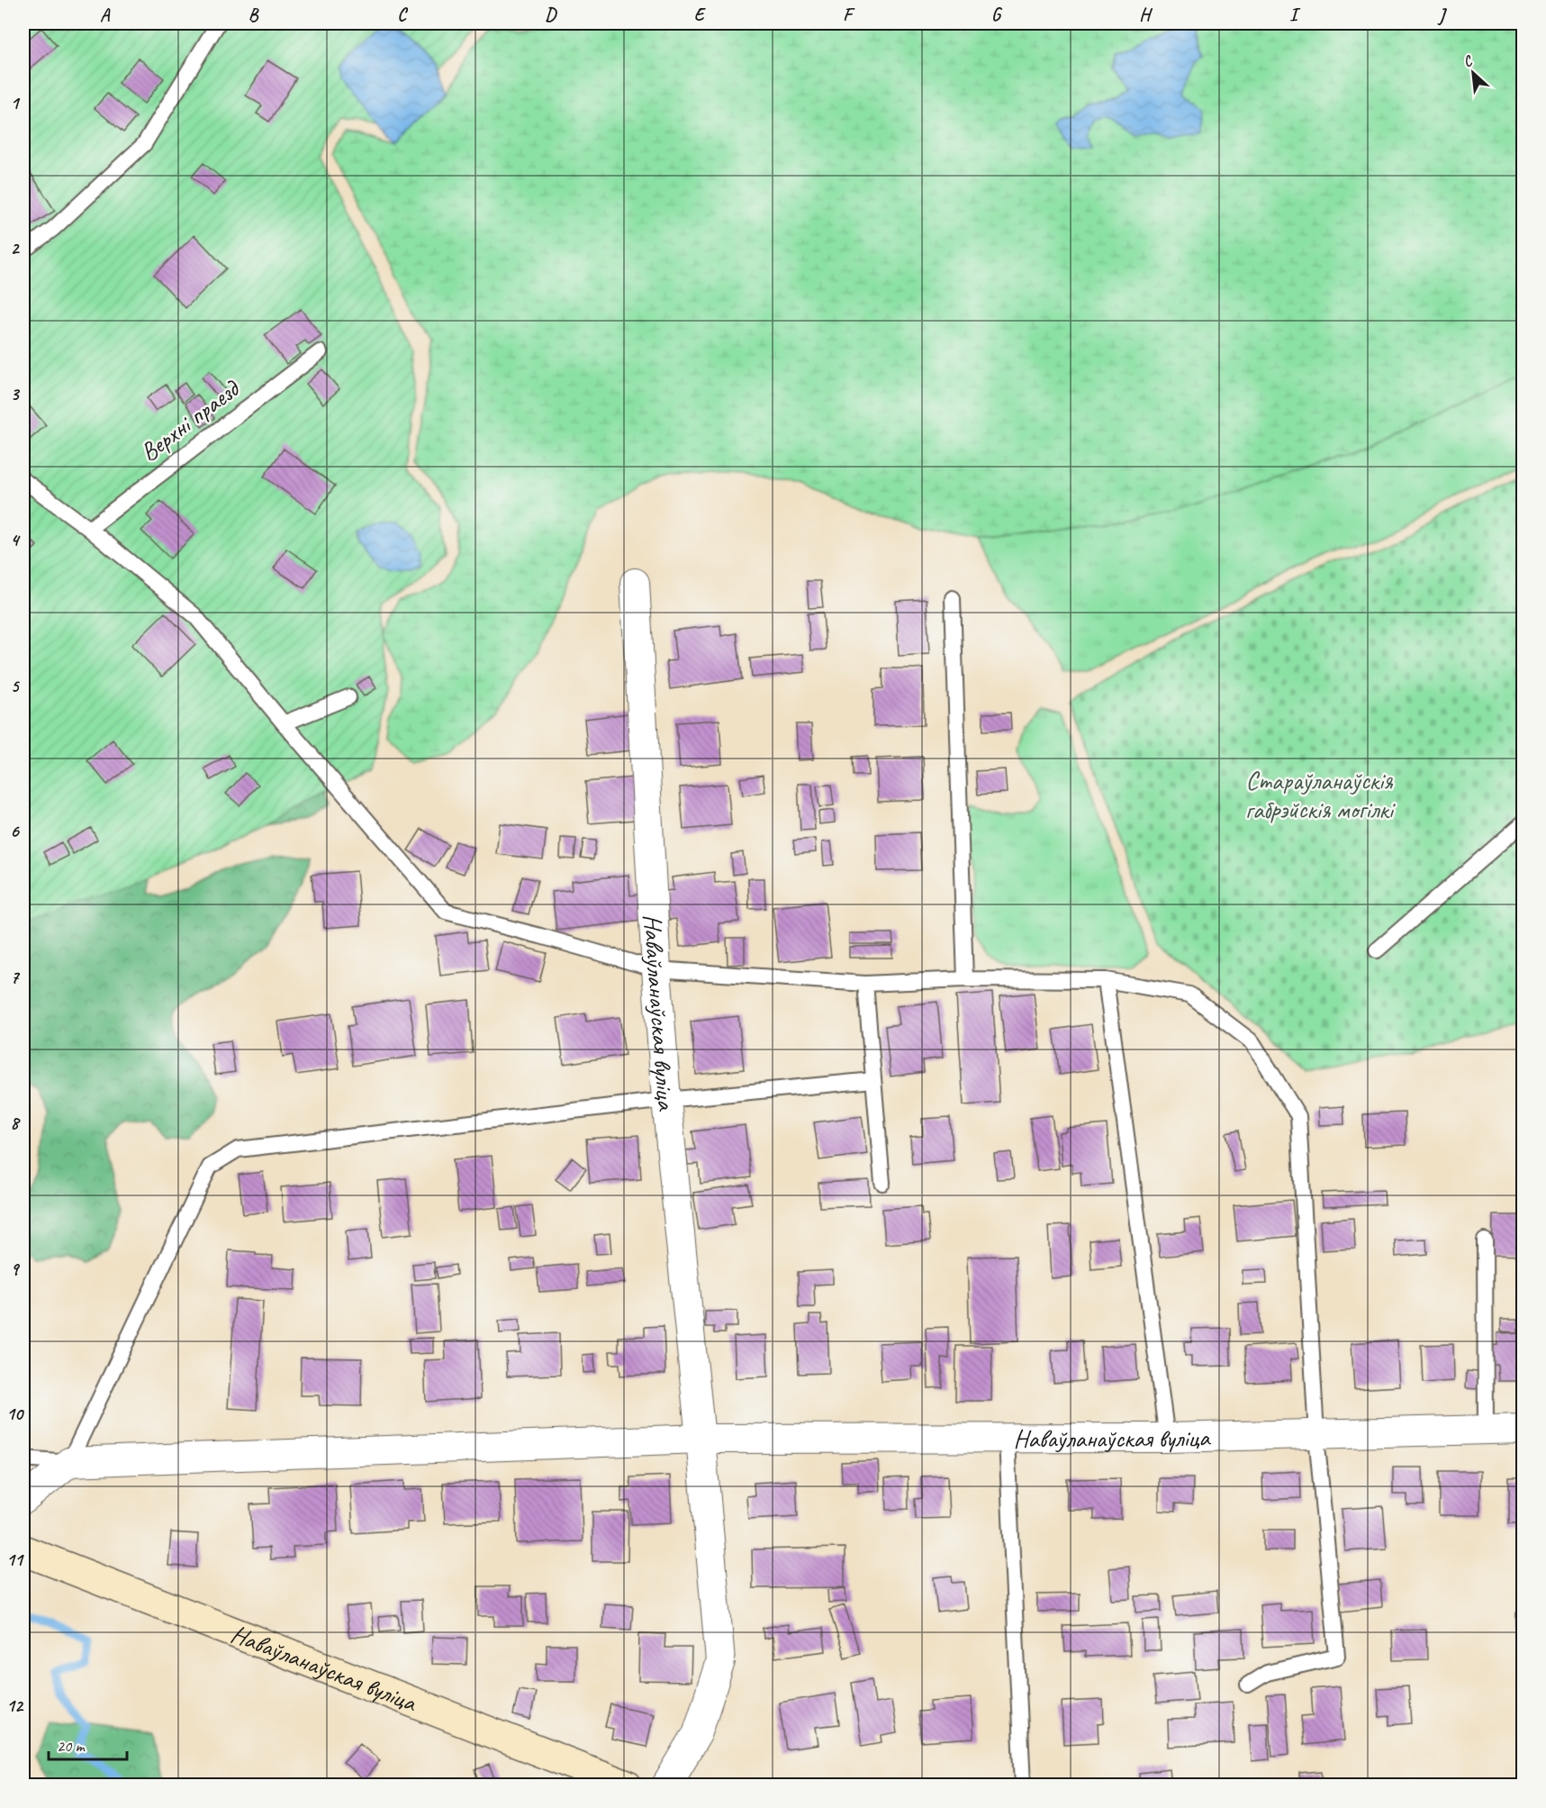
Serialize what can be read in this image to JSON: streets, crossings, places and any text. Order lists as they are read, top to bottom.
{
  "streets": {
    "street": ["Наваўланаўская вуліца"],
    "lane": ["Верхні праезд"]
  },
  "parks": ["Стараўланаўскія габрэйскія могілкі"],
  "scale_bar": "20 m",
  "north": "top left",
  "grid": {
    "columns": [
      "A",
      "B",
      "C",
      "D",
      "E",
      "F",
      "G",
      "H",
      "I",
      "J"
    ],
    "rows": [
      "1",
      "2",
      "3",
      "4",
      "5",
      "6",
      "7",
      "8",
      "9",
      "10",
      "11",
      "12"
    ]
  }
}
